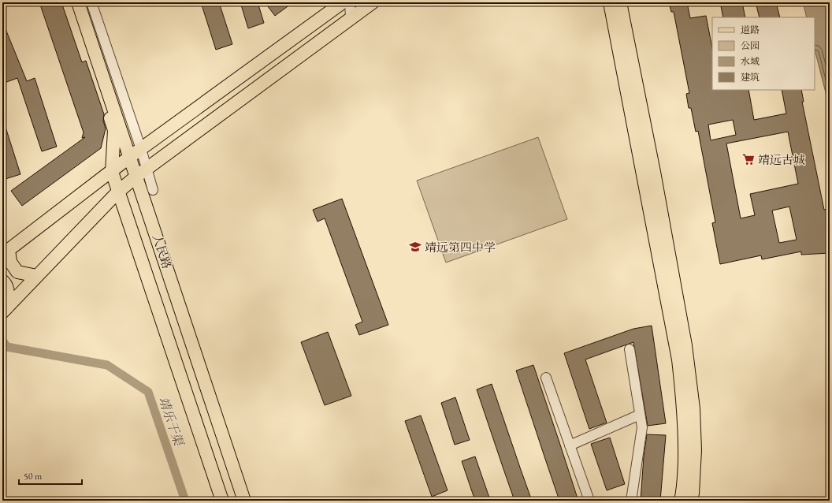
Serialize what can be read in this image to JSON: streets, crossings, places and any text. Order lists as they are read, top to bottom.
{
  "streets": {
    "main road": ["人民路"]
  },
  "water": ["靖乐干渠"],
  "places": {
    "supermarket": ["靖远古城"],
    "school or university": ["靖远第四中学"]
  },
  "legend": [
    "道路",
    "公园",
    "水域",
    "建筑"
  ],
  "scale_bar": "50 m"
}
